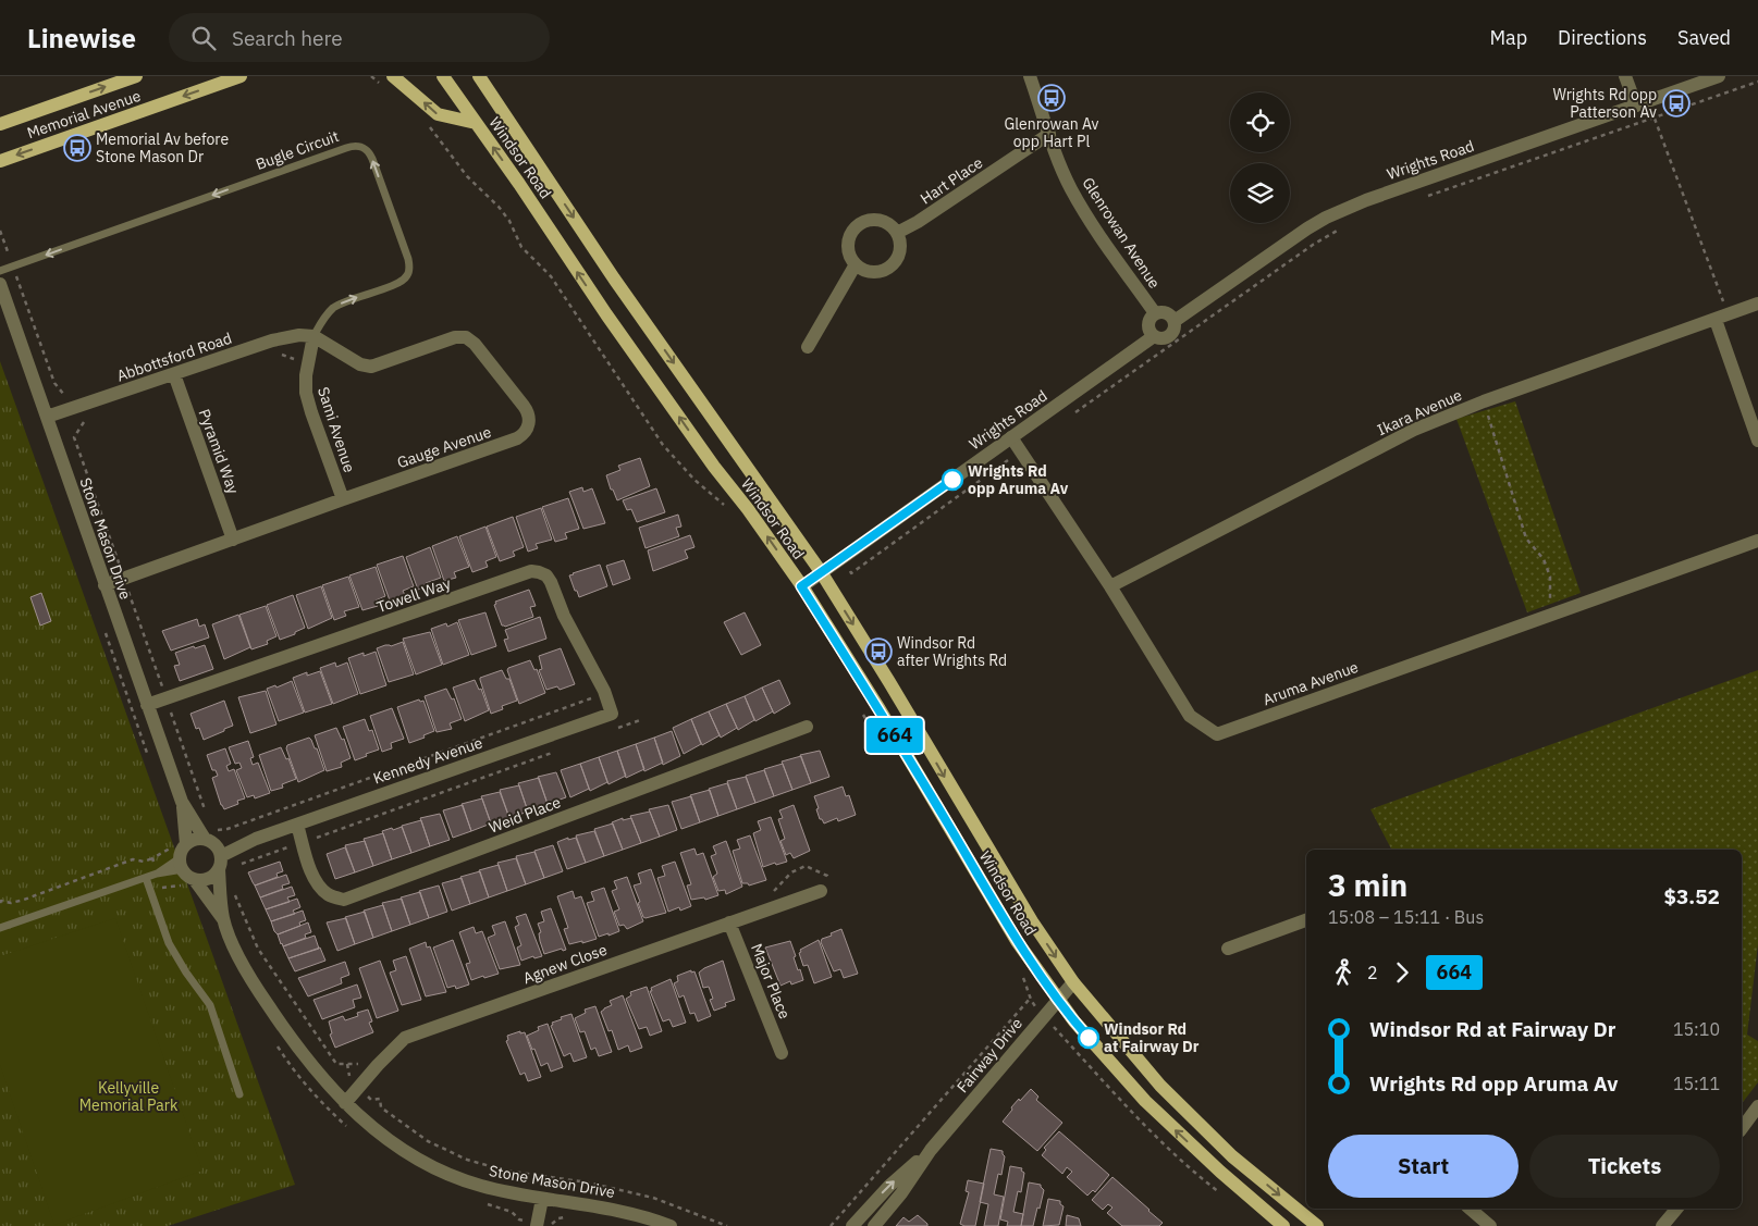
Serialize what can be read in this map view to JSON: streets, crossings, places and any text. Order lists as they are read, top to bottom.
{
  "streets": {
    "main road": ["Memorial Avenue", "Windsor Road"],
    "street": [
      "Wrights Road",
      "Hart Place",
      "Glenrowan Avenue",
      "Abbottsford Road",
      "Ikara Avenue",
      "Sami Avenue",
      "Gauge Avenue",
      "Pyramid Way",
      "Stone Mason Drive",
      "Towell Way",
      "Aruma Avenue",
      "Kennedy Avenue",
      "Weid Place",
      "Agnew Close",
      "Major Place",
      "Fairway Drive"
    ],
    "lane": ["Bugle Circuit"]
  },
  "crossings": [
    ["Bugle Circuit", "Abbottsford Road"],
    ["Bugle Circuit", "Sami Avenue"],
    ["Bugle Circuit", "Gauge Avenue"],
    ["Windsor Road", "Wrights Road"],
    ["Windsor Road", "Fairway Drive"],
    ["Wrights Road", "Glenrowan Avenue"],
    ["Wrights Road", "Aruma Avenue"],
    ["Hart Place", "Glenrowan Avenue"],
    ["Abbottsford Road", "Sami Avenue"],
    ["Abbottsford Road", "Gauge Avenue"],
    ["Abbottsford Road", "Pyramid Way"],
    ["Abbottsford Road", "Stone Mason Drive"],
    ["Ikara Avenue", "Aruma Avenue"],
    ["Sami Avenue", "Gauge Avenue"],
    ["Gauge Avenue", "Pyramid Way"],
    ["Gauge Avenue", "Stone Mason Drive"],
    ["Stone Mason Drive", "Towell Way"],
    ["Stone Mason Drive", "Kennedy Avenue"],
    ["Stone Mason Drive", "Agnew Close"],
    ["Towell Way", "Kennedy Avenue"],
    ["Kennedy Avenue", "Weid Place"],
    ["Agnew Close", "Major Place"]
  ],
  "parks": ["Kellyville Memorial Park"],
  "places": {
    "bus stop": [
      "Glenrowan Av opp Hart Pl",
      "Wrights Rd opp Patterson Av",
      "Memorial Av before Stone Mason Dr",
      "Windsor Rd after Wrights Rd"
    ],
    "other": ["Wrights Rd opp Aruma Av", "Windsor Rd at Fairway Dr"]
  },
  "lines": ["bus line 664"],
  "page": {
    "header": "Linewise",
    "search": "Search here",
    "nav": ["Map", "Directions", "Saved"],
    "on_map": "664",
    "heading": ["3 min", "15:08 – 15:11 · Bus", "$3.52"],
    "legs": ["2", "664"],
    "list": [
      {
        "name": "Windsor Rd at Fairway Dr",
        "value": "15:10"
      },
      {
        "name": "Wrights Rd opp Aruma Av",
        "value": "15:11"
      }
    ],
    "buttons": ["Start", "Tickets"]
  }
}
